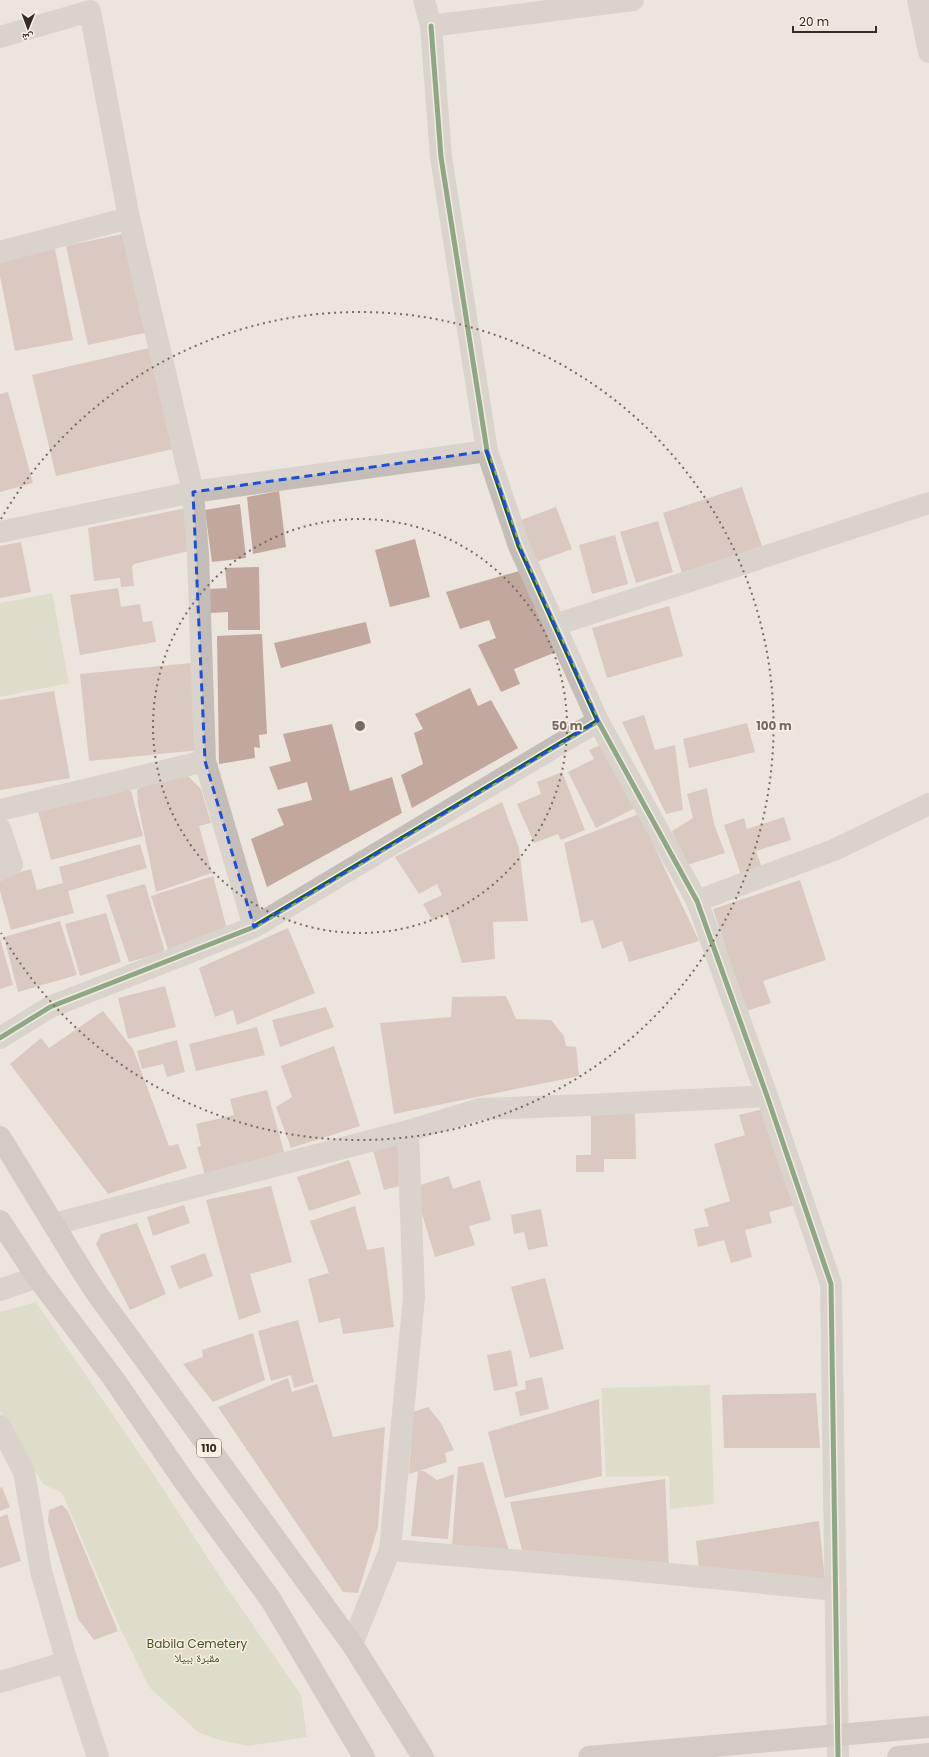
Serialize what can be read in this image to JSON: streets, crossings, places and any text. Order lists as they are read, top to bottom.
{
  "streets": {
    "main road": ["110"]
  },
  "parks": ["Babila Cemetery مقبرة ببيلا"],
  "scale_bar": "20 m",
  "north": "bottom",
  "rings": ["50 m", "100 m"]
}
